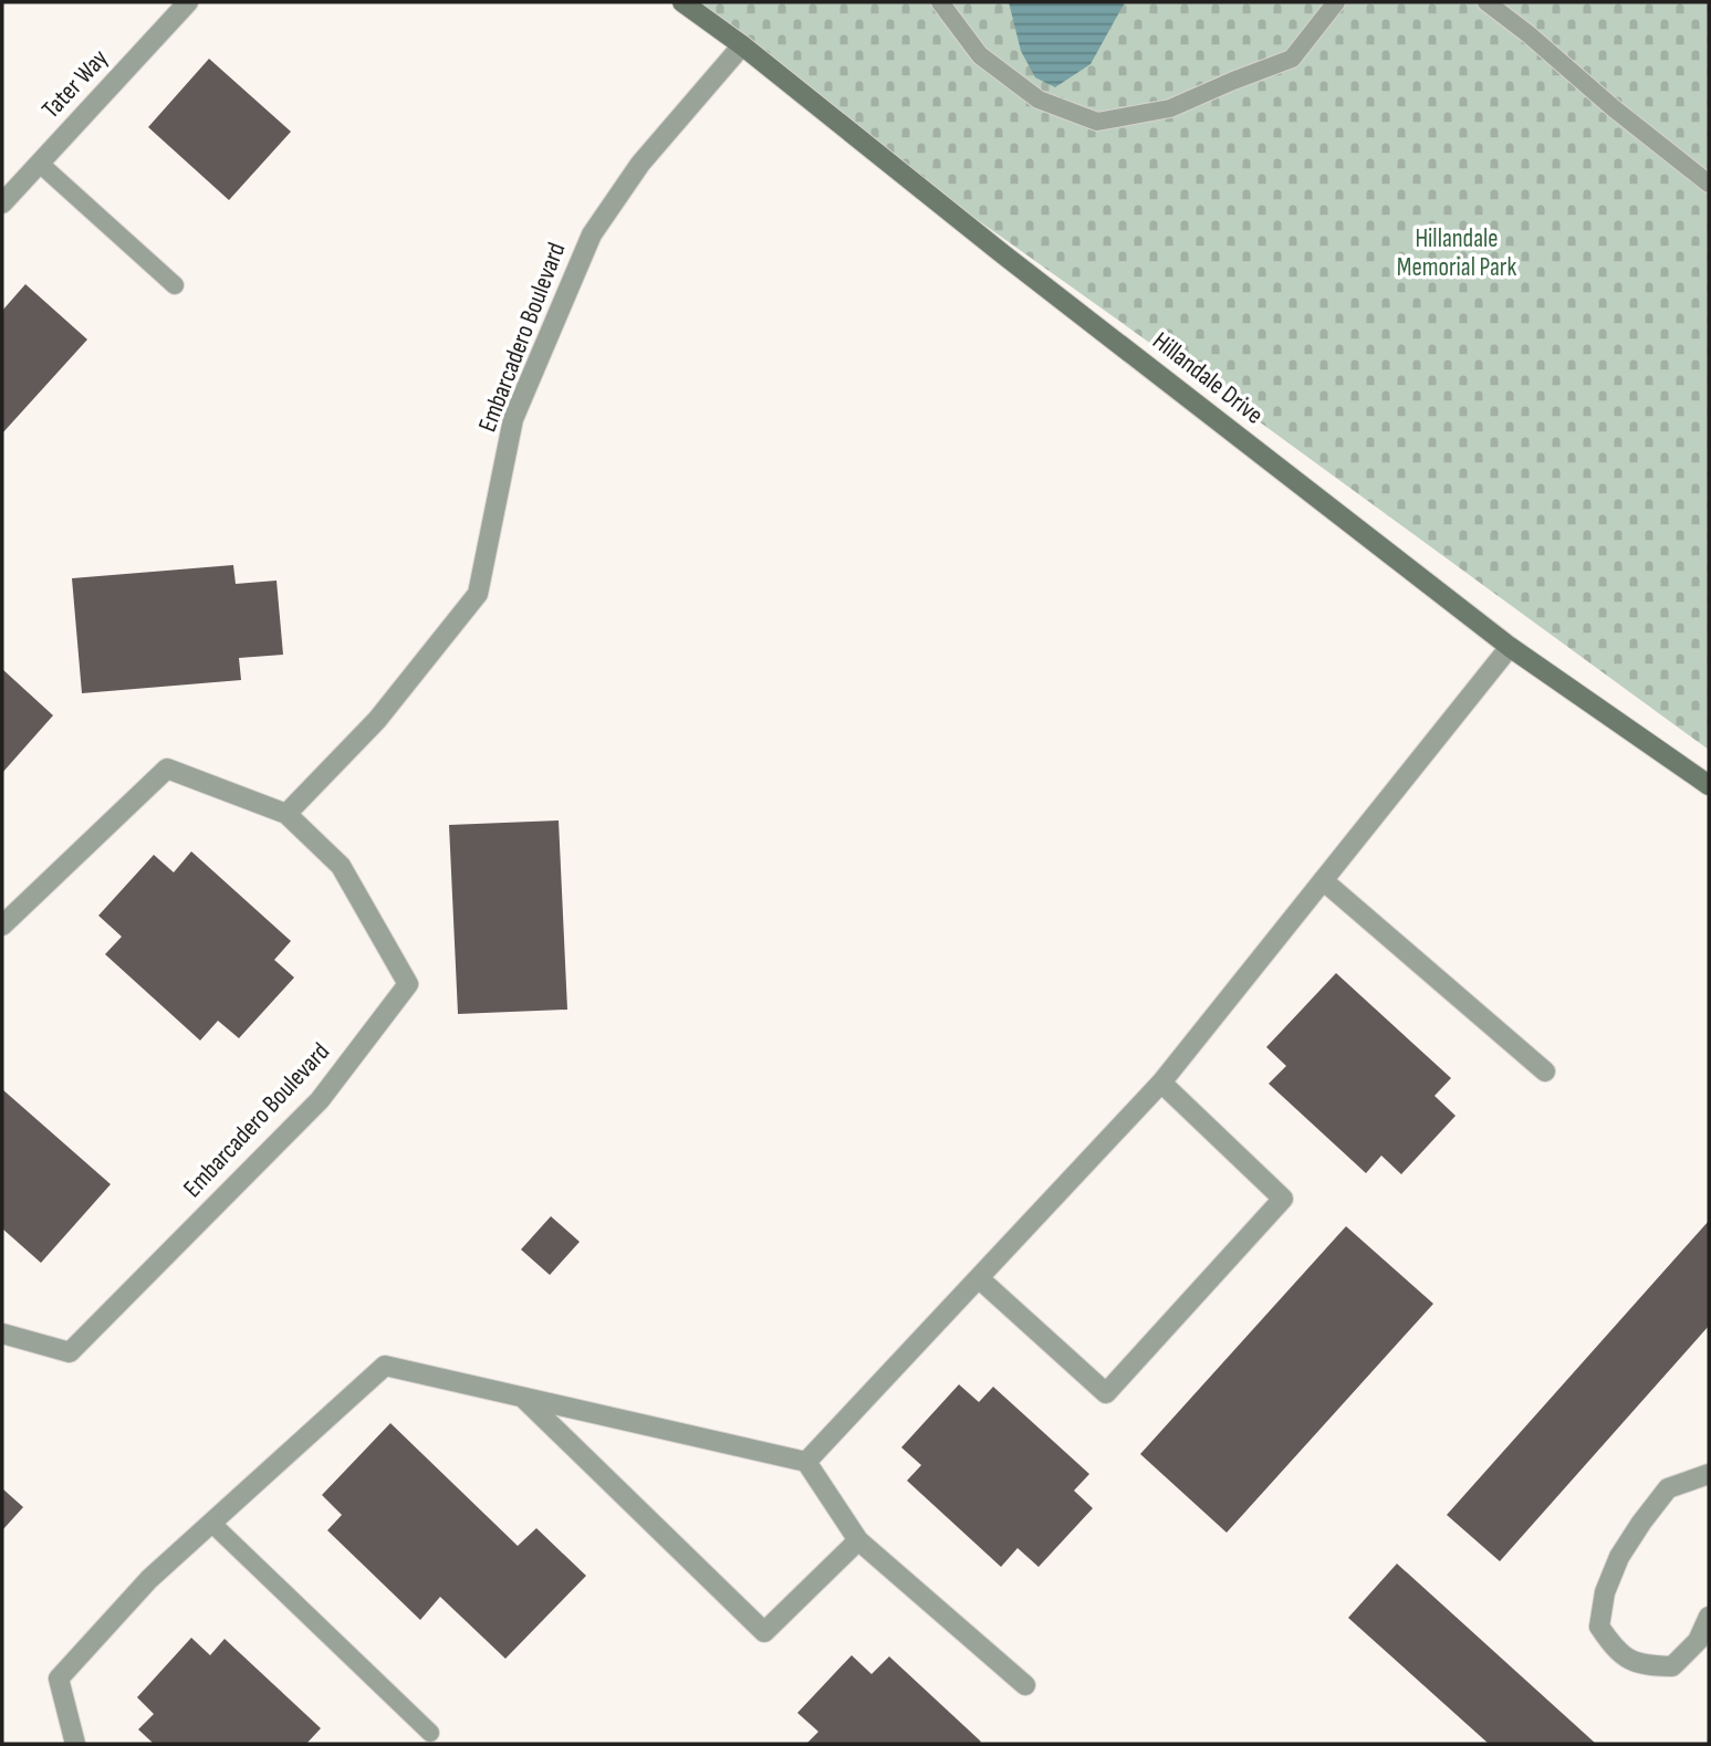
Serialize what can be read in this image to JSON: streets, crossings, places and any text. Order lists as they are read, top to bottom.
{
  "streets": {
    "main road": ["Hillandale Drive"],
    "street": ["Tater Way", "Embarcadero Boulevard"]
  },
  "crossings": [
    ["Embarcadero Boulevard", "Hillandale Drive"]
  ],
  "parks": ["Hillandale Memorial Park"]
}
